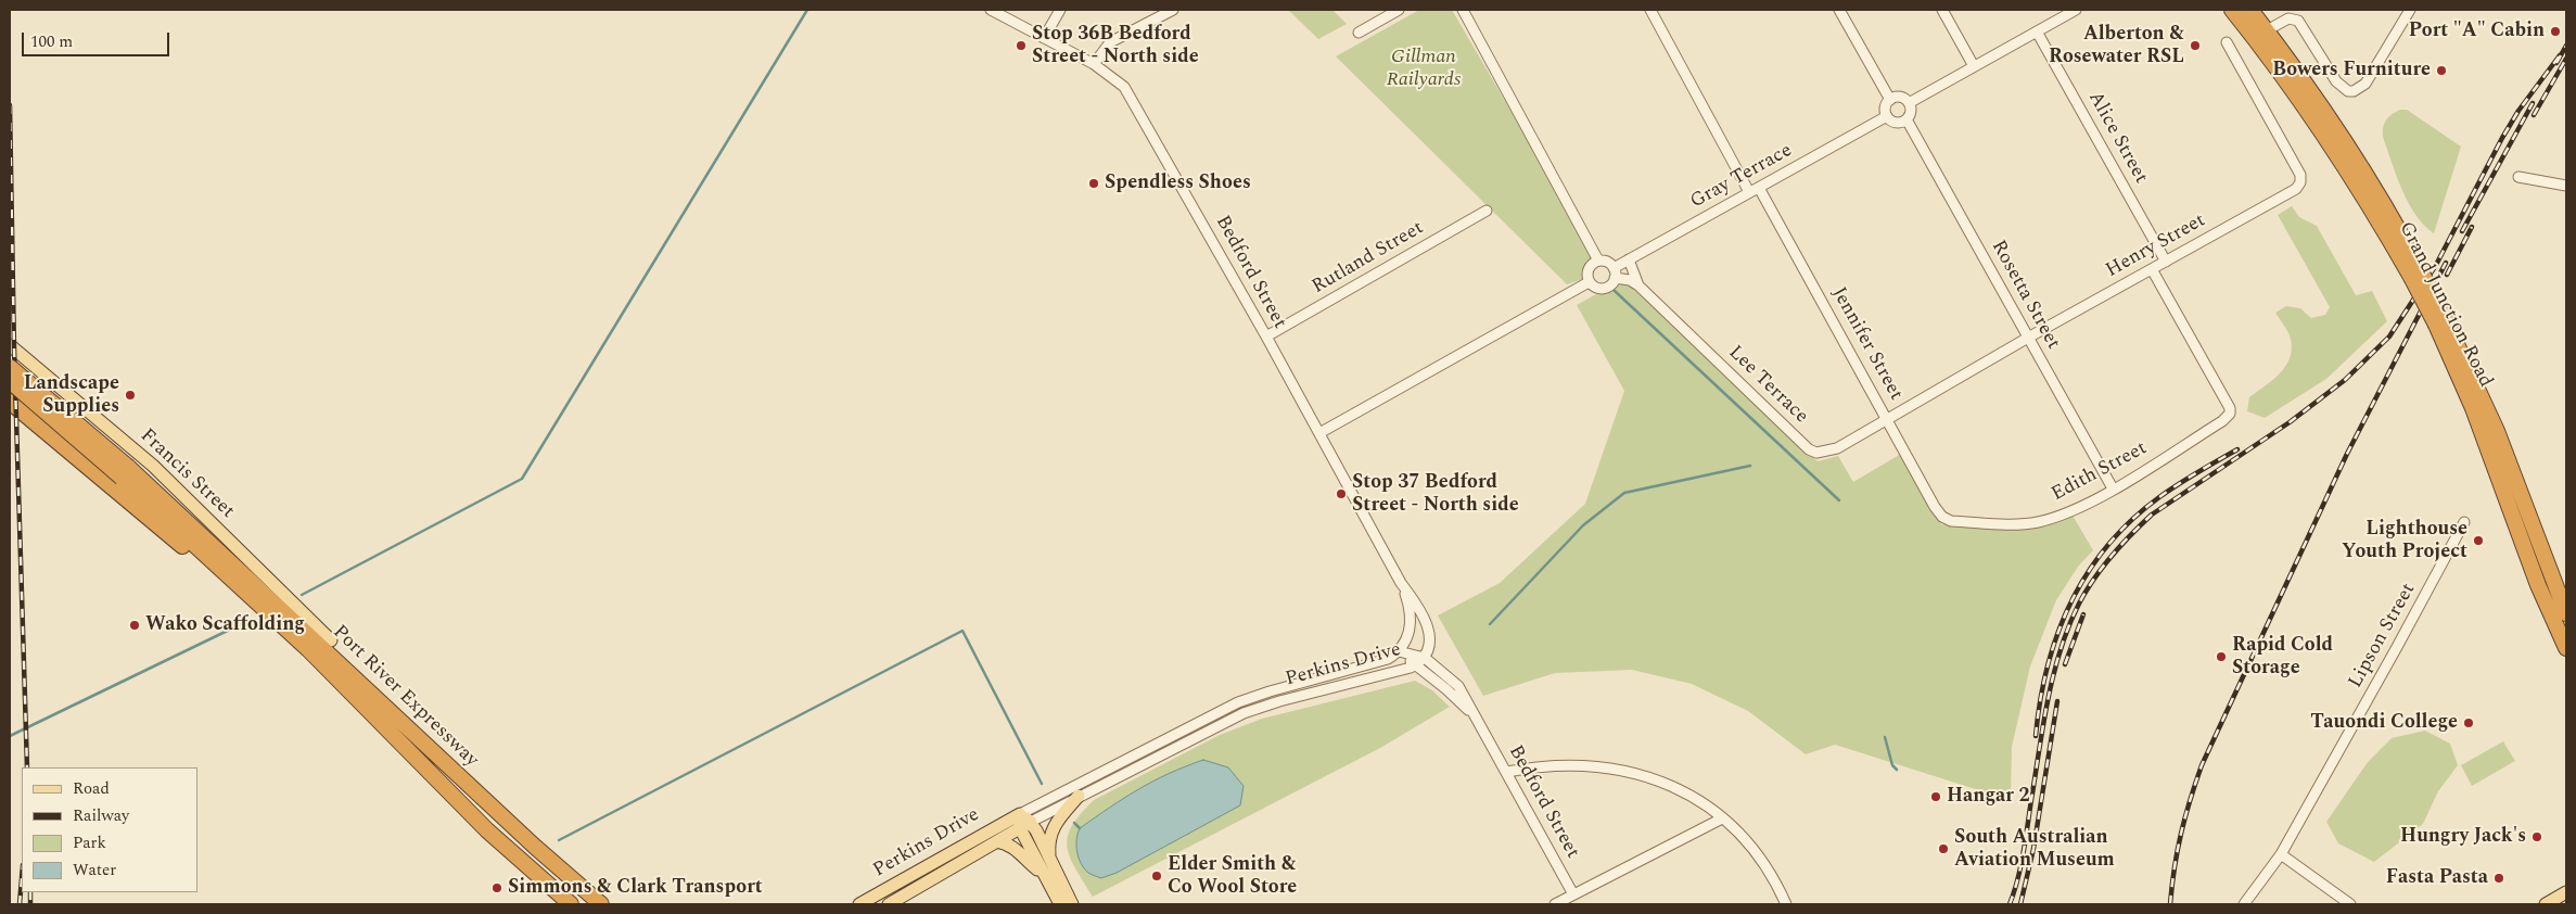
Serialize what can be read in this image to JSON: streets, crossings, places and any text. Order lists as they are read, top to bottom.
{
  "streets": {
    "highway": ["Grand Junction Road", "Port River Expressway"],
    "main road": ["Francis Street", "Perkins Drive"],
    "street": [
      "Alice Street",
      "Gray Terrace",
      "Henry Street",
      "Rutland Street",
      "Bedford Street",
      "Rosetta Street",
      "Jennifer Street",
      "Lee Terrace",
      "Edith Street",
      "Lipson Street"
    ]
  },
  "crossings": [
    ["Alice Street", "Henry Street"],
    ["Gray Terrace", "Rosetta Street"],
    ["Gray Terrace", "Jennifer Street"],
    ["Gray Terrace", "Lee Terrace"],
    ["Henry Street", "Rosetta Street"],
    ["Henry Street", "Jennifer Street"],
    ["Henry Street", "Lee Terrace"],
    ["Henry Street", "Edith Street"],
    ["Rutland Street", "Bedford Street"],
    ["Bedford Street", "Perkins Drive"],
    ["Rosetta Street", "Edith Street"],
    ["Jennifer Street", "Lee Terrace"],
    ["Jennifer Street", "Edith Street"]
  ],
  "parks": ["Gillman Railyards"],
  "places": [
    "Port \"A\" Cabin",
    "Stop 36B Bedford Street - North side",
    "Alberton & Rosewater RSL",
    "Bowers Furniture",
    "Spendless Shoes",
    "Landscape Supplies",
    "Stop 37 Bedford Street - North side",
    "Lighthouse Youth Project",
    "Wako Scaffolding",
    "Rapid Cold Storage",
    "Tauondi College",
    "Hangar 2",
    "Hungry Jack's",
    "South Australian Aviation Museum",
    "Elder Smith & Co Wool Store",
    "Fasta Pasta",
    "Simmons & Clark Transport"
  ],
  "legend": [
    "Road",
    "Railway",
    "Park",
    "Water"
  ],
  "scale_bar": "100 m"
}
